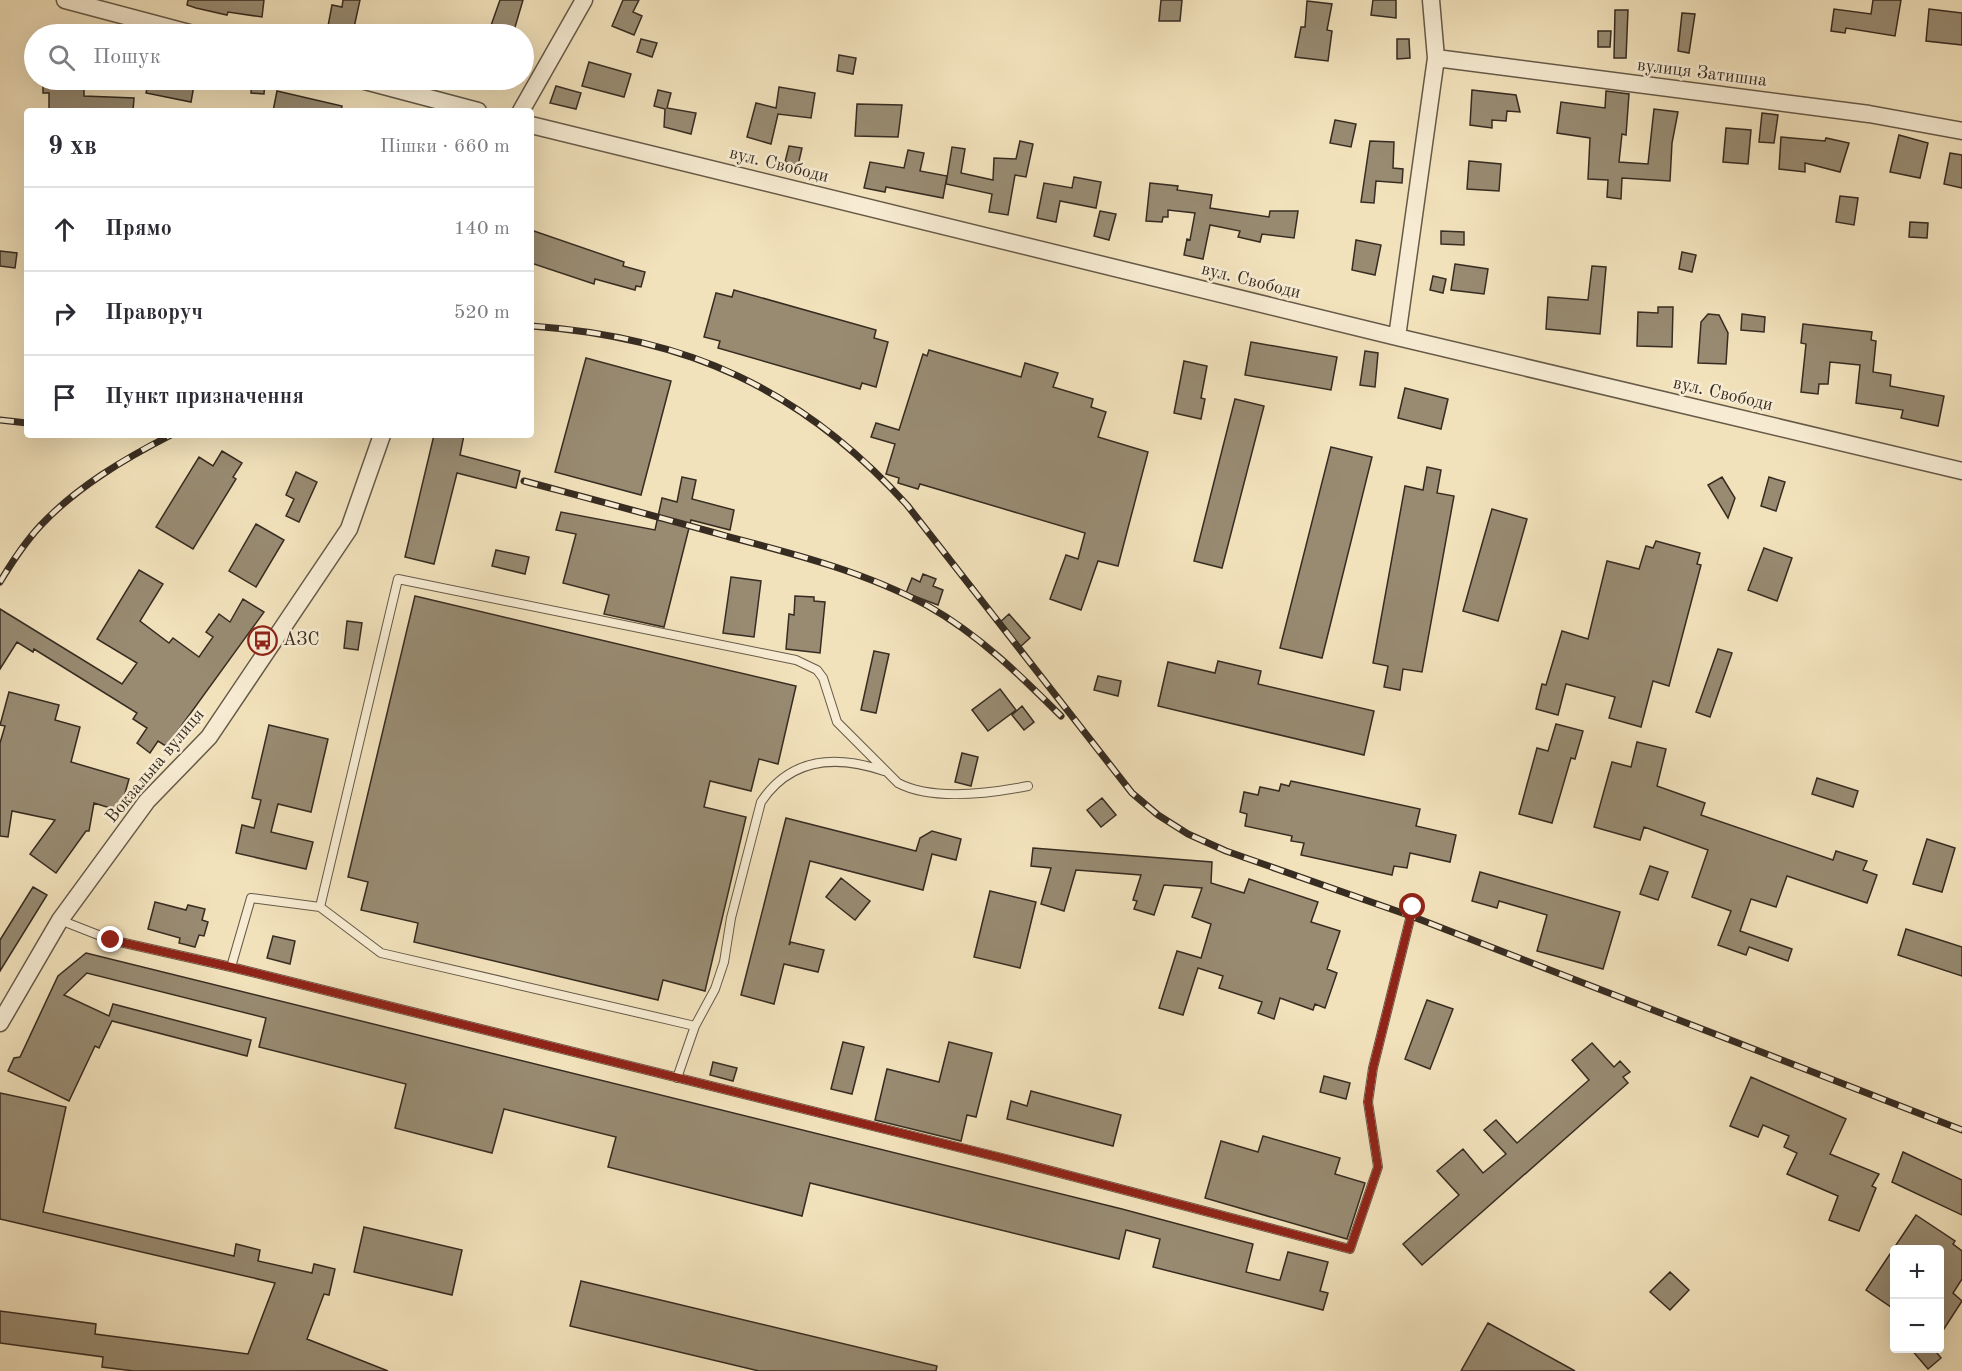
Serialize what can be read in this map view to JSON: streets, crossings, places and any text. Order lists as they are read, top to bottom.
{
  "streets": {
    "street": ["вулиця Затишна", "вул. Свободи", "Вокзальна вулиця"]
  },
  "places": {
    "bus stop": ["АЗС"]
  },
  "page": {
    "search": "Пошук",
    "heading": ["9 хв", "Пішки · 660 m"],
    "list": [
      ["Прямо", "140 m"],
      ["Праворуч", "520 m"],
      "Пункт призначення"
    ],
    "map_buttons": ["+", "−"]
  }
}
